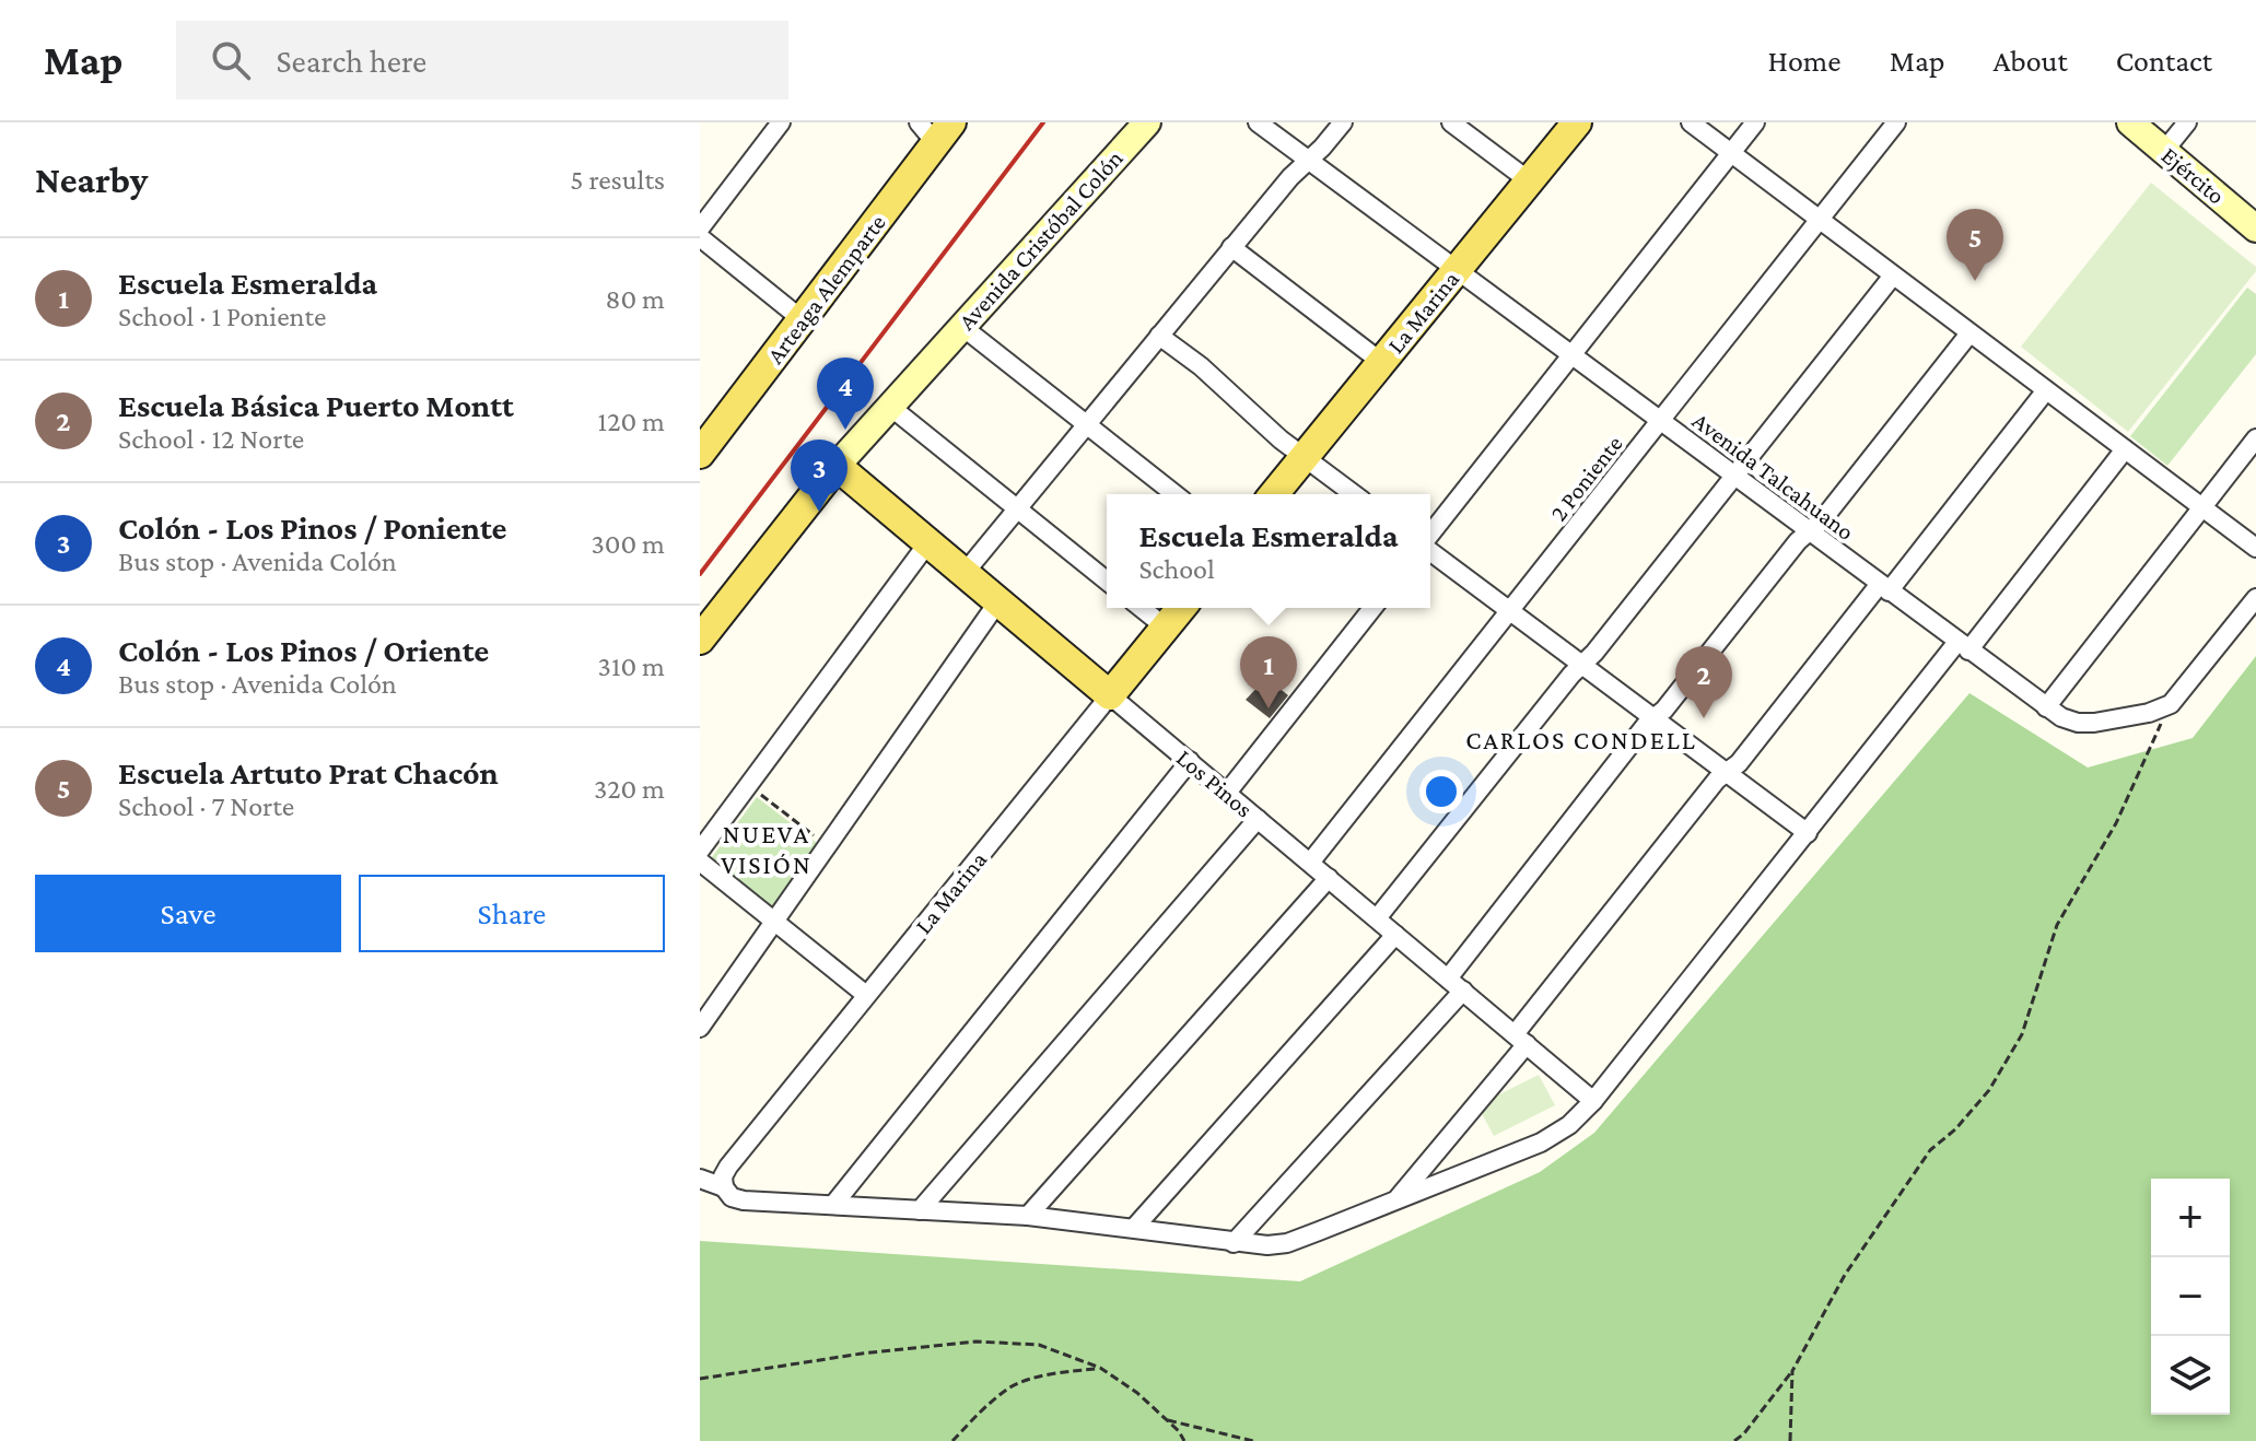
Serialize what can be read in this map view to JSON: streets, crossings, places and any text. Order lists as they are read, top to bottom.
{
  "streets": {
    "main road": ["Arteaga Alemparte", "La Marina", "Los Pinos"],
    "street": [
      "Ejército",
      "Avenida Cristóbal Colón",
      "Avenida Talcahuano",
      "2 Poniente"
    ]
  },
  "crossings": [
    ["Avenida Cristóbal Colón", "Los Pinos"],
    ["La Marina", "Avenida Talcahuano"],
    ["La Marina", "Los Pinos"],
    ["Avenida Talcahuano", "2 Poniente"],
    ["2 Poniente", "Los Pinos"]
  ],
  "districts": ["CARLOS CONDELL", "NUEVA VISIÓN"],
  "page": {
    "header": "Map",
    "search": "Search here",
    "nav": [
      "Home",
      "Map",
      "About",
      "Contact"
    ],
    "heading": ["Nearby", "5 results"],
    "pins": [
      "5",
      "4",
      "3",
      "1",
      "2"
    ],
    "list": [
      {
        "mark": "1",
        "name": "Escuela Esmeralda",
        "note": "School · 1 Poniente",
        "value": "80 m"
      },
      {
        "mark": "2",
        "name": "Escuela Básica Puerto Montt",
        "note": "School · 12 Norte",
        "value": "120 m"
      },
      {
        "mark": "3",
        "name": "Colón - Los Pinos / Poniente",
        "note": "Bus stop · Avenida Colón",
        "value": "300 m"
      },
      {
        "mark": "4",
        "name": "Colón - Los Pinos / Oriente",
        "note": "Bus stop · Avenida Colón",
        "value": "310 m"
      },
      {
        "mark": "5",
        "name": "Escuela Artuto Prat Chacón",
        "note": "School · 7 Norte",
        "value": "320 m"
      }
    ],
    "popup": ["Escuela Esmeralda", "School"],
    "buttons": ["Save", "Share"],
    "map_buttons": ["+", "−"]
  }
}
